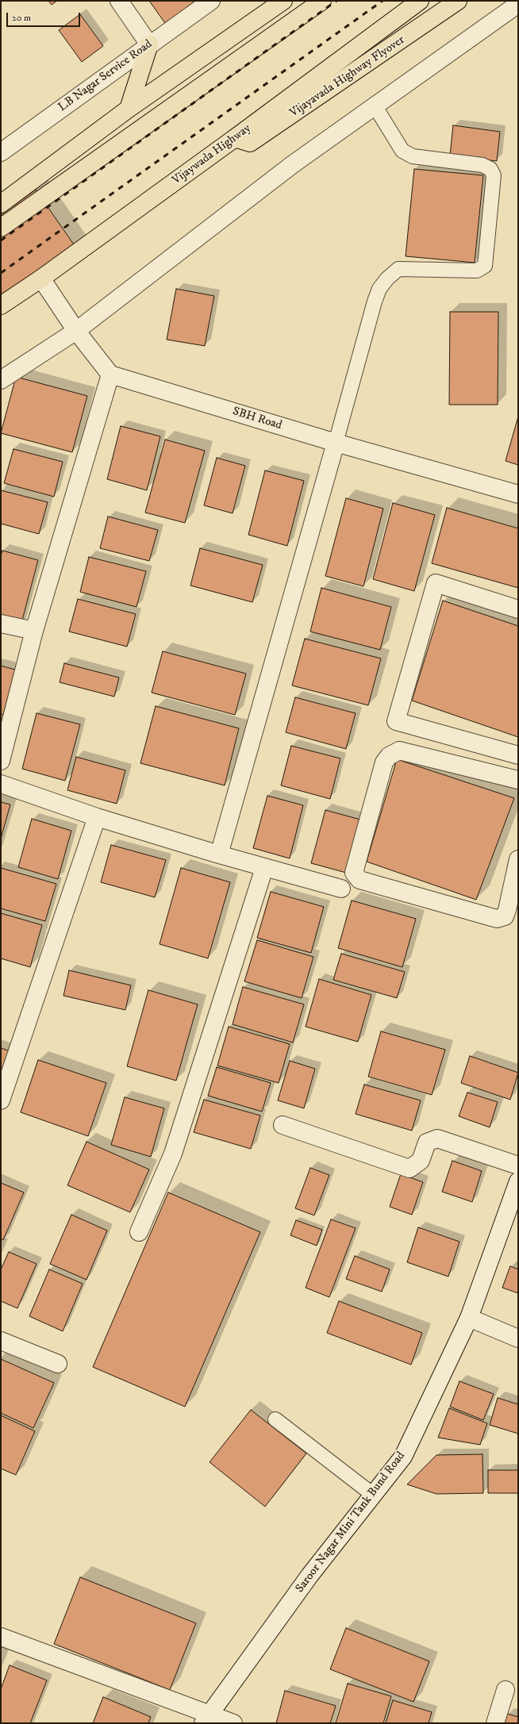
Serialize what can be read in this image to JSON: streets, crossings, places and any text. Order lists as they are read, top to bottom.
{
  "streets": {
    "main road": ["Vijayavada Highway Flyover", "Vijaywada Highway"],
    "street": ["LB Nagar Service Road", "SBH Road", "Saroor Nagar Mini Tank Bund Road"]
  },
  "crossings": [
    ["Vijayavada Highway Flyover", "Vijaywada Highway"]
  ],
  "scale_bar": "20 m"
}
